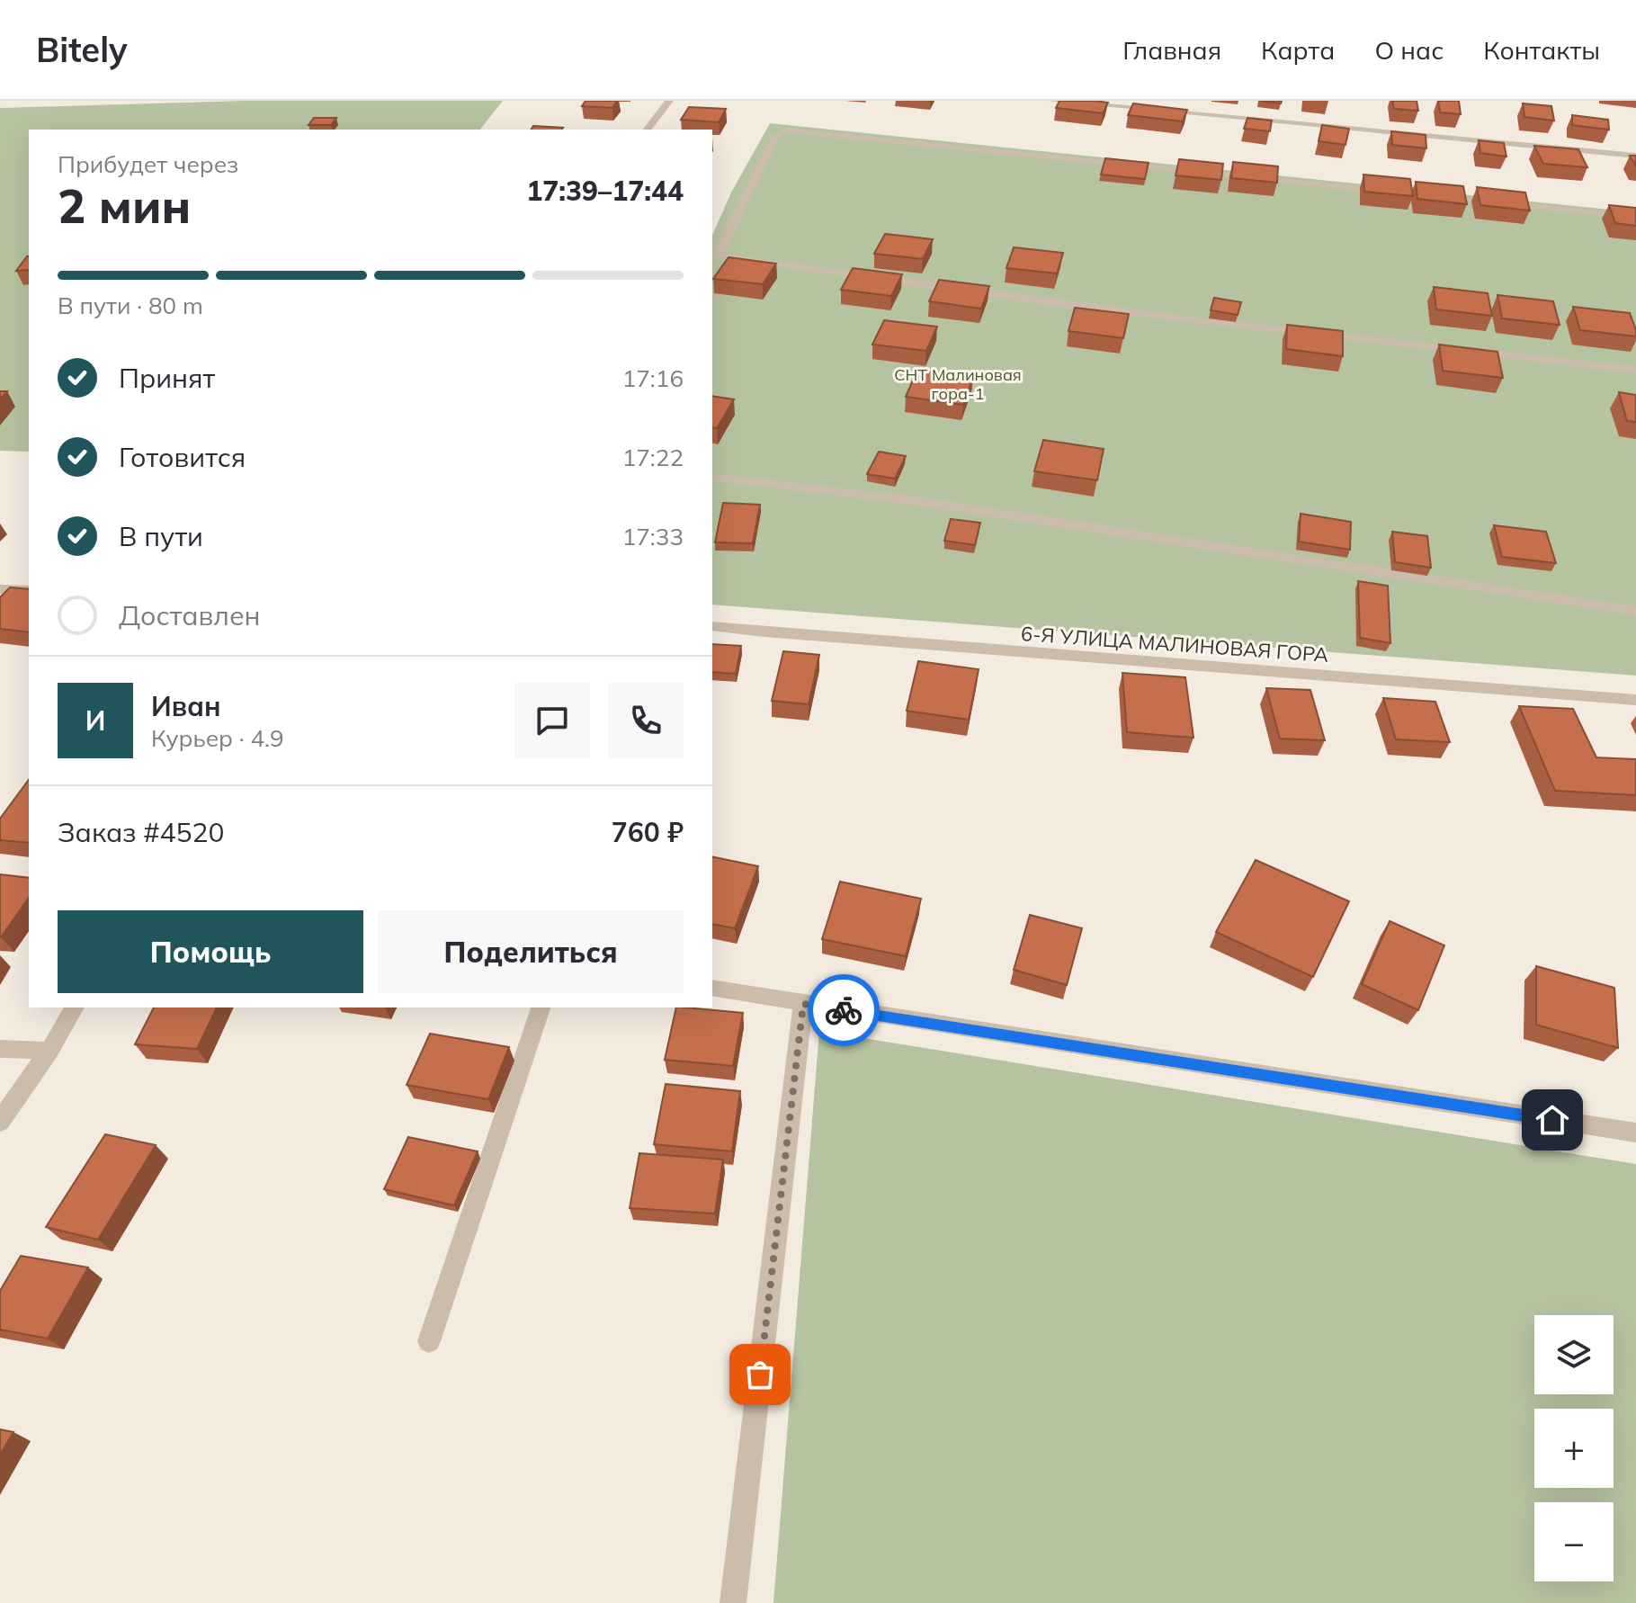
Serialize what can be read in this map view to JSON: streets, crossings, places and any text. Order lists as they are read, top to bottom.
{
  "streets": {
    "street": ["6-Я УЛИЦА МАЛИНОВАЯ ГОРА"]
  },
  "parks": ["СНТ Малиновая гора-1"],
  "page": {
    "header": "Bitely",
    "nav": [
      "Главная",
      "Карта",
      "О нас",
      "Контакты"
    ],
    "heading": ["2 мин", "Прибудет через", "17:39–17:44"],
    "panel": [
      "Иван",
      "Курьер · 4.9",
      "Заказ #4520",
      "760 ₽"
    ],
    "bar": "В пути · 80 m",
    "list": [
      ["Принят", "17:16"],
      ["Готовится", "17:22"],
      ["В пути", "17:33"],
      "Доставлен"
    ],
    "round": "И",
    "buttons": ["Помощь", "Поделиться"],
    "map_buttons": ["+", "−"]
  }
}
